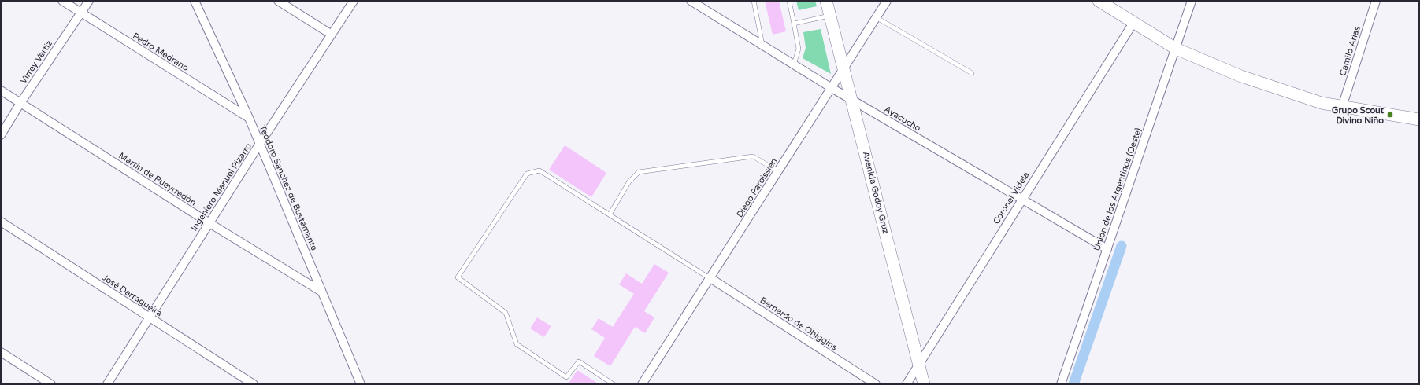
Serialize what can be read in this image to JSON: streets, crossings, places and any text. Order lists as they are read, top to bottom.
{
  "streets": {
    "main road": ["Avenida Godoy Gruz"],
    "street": [
      "Camilo Arias",
      "Pedro Medrano",
      "Virrey Vertiz",
      "Ayacucho",
      "Martín de Pueyrredón",
      "Ingeniero Manuel Pizarro",
      "Teodoro Sanchez de Bustamante",
      "Diego Paroissien",
      "Unión de los Argentinos (Oeste)",
      "Coronel Videla",
      "José Darragueira",
      "Bernardo de Ohiggins"
    ]
  },
  "crossings": [
    ["Pedro Medrano", "Virrey Vertiz"],
    ["Pedro Medrano", "Teodoro Sanchez de Bustamante"],
    ["Virrey Vertiz", "Martín de Pueyrredón"],
    ["Ayacucho", "Diego Paroissien"],
    ["Ayacucho", "Unión de los Argentinos (Oeste)"],
    ["Ayacucho", "Avenida Godoy Gruz"],
    ["Ayacucho", "Coronel Videla"],
    ["Martín de Pueyrredón", "Ingeniero Manuel Pizarro"],
    ["Martín de Pueyrredón", "Teodoro Sanchez de Bustamante"],
    ["Ingeniero Manuel Pizarro", "Teodoro Sanchez de Bustamante"],
    ["Ingeniero Manuel Pizarro", "José Darragueira"],
    ["Diego Paroissien", "Avenida Godoy Gruz"],
    ["Diego Paroissien", "Bernardo de Ohiggins"],
    ["Avenida Godoy Gruz", "Coronel Videla"]
  ],
  "places": ["Grupo Scout Divino Niño"]
}
